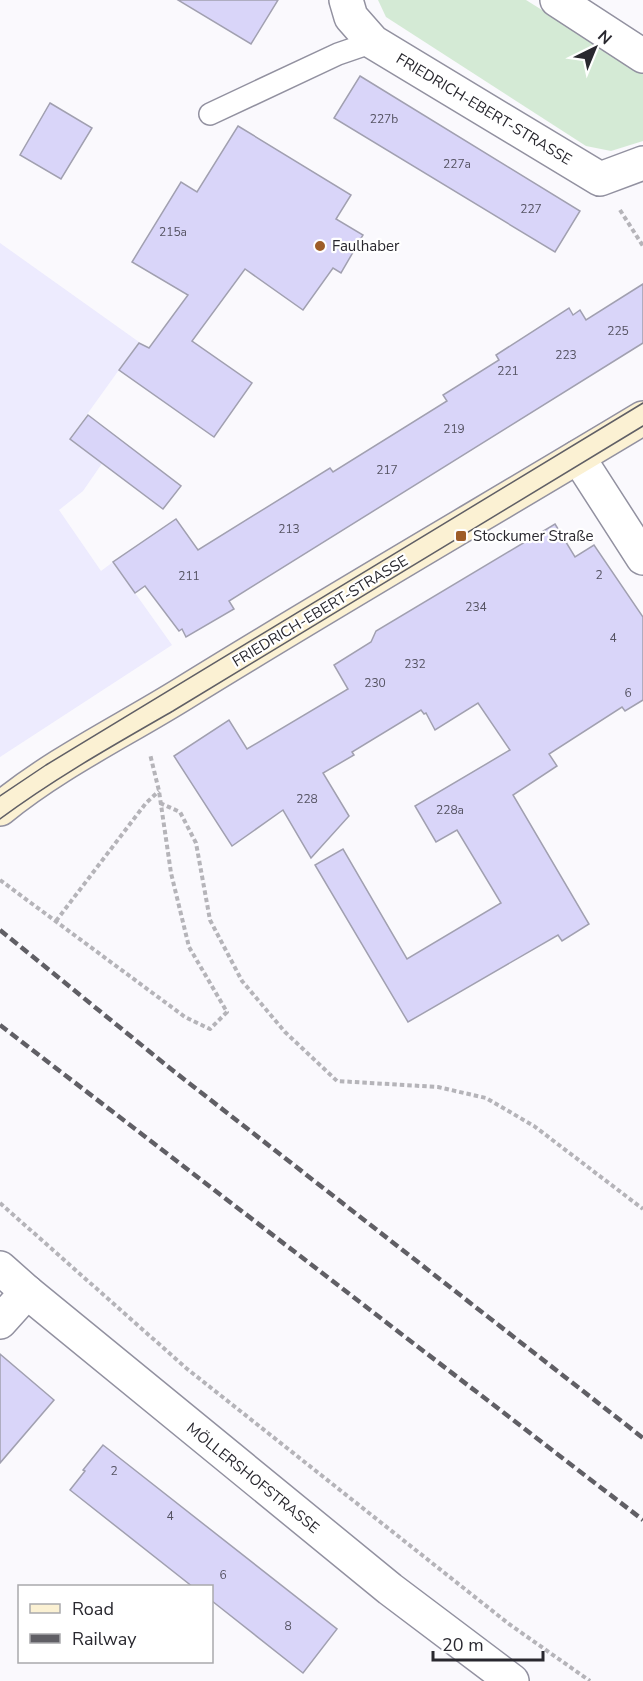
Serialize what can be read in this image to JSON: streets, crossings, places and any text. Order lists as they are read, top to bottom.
{
  "streets": {
    "main road": ["FRIEDRICH-EBERT-STRASSE"],
    "street": ["MÖLLERSHOFSTRASSE"]
  },
  "places": {
    "other": ["Faulhaber"],
    "transit": ["Stockumer Straße"]
  },
  "house_numbers": [
    "227b",
    "227a",
    "227",
    "215a",
    "225",
    "223",
    "221",
    "219",
    "217",
    "213",
    "2",
    "211",
    "234",
    "4",
    "232",
    "230",
    "6",
    "228",
    "228a",
    "2",
    "4",
    "6",
    "8"
  ],
  "legend": ["Road", "Railway"],
  "scale_bar": "20 m",
  "north": "top right"
}
